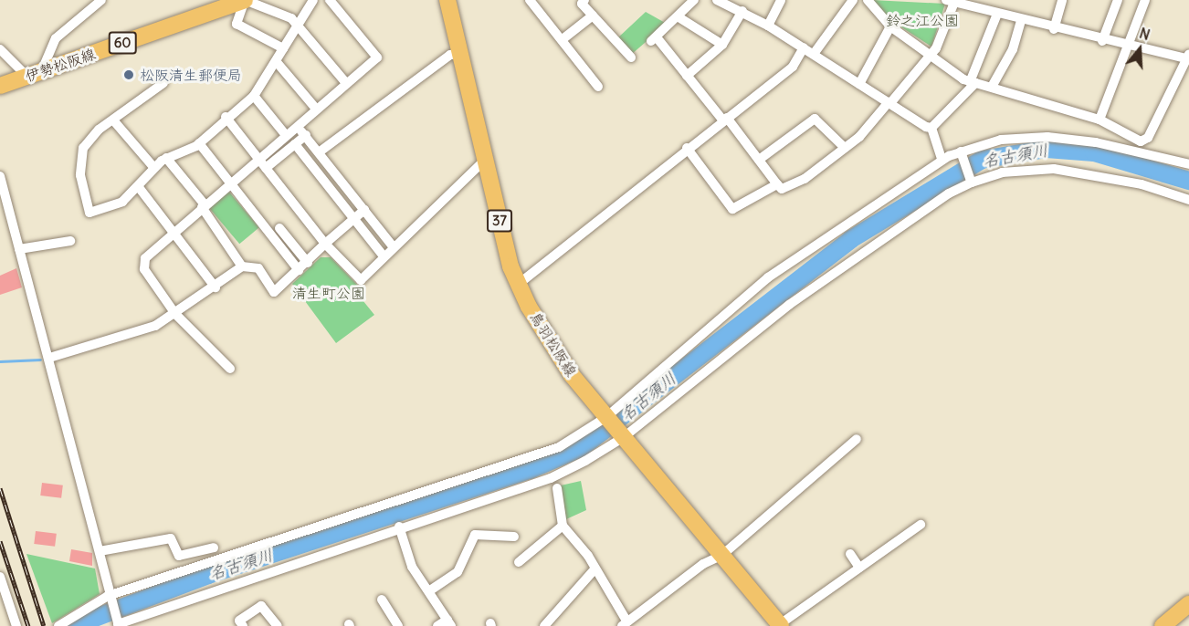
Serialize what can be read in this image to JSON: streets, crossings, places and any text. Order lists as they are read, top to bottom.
{
  "streets": {
    "main road": [
      "60",
      "伊勢松阪線",
      "37",
      "鳥羽松阪線"
    ]
  },
  "water": ["名古須川"],
  "parks": ["鈴之江公園", "清生町公園"],
  "places": ["松阪清生郵便局"],
  "north": "top"
}
